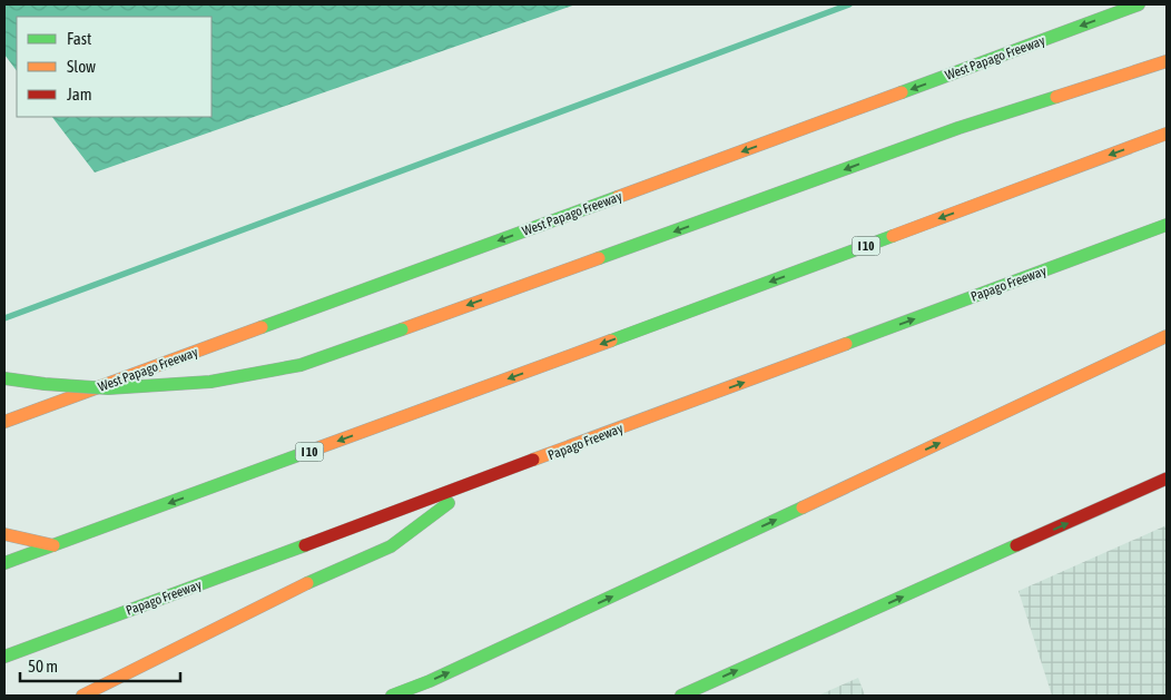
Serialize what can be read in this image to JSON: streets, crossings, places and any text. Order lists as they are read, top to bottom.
{
  "streets": {
    "main road": ["West Papago Freeway", "I 10", "Papago Freeway"]
  },
  "legend": ["Fast", "Slow", "Jam"],
  "scale_bar": "50 m"
}
